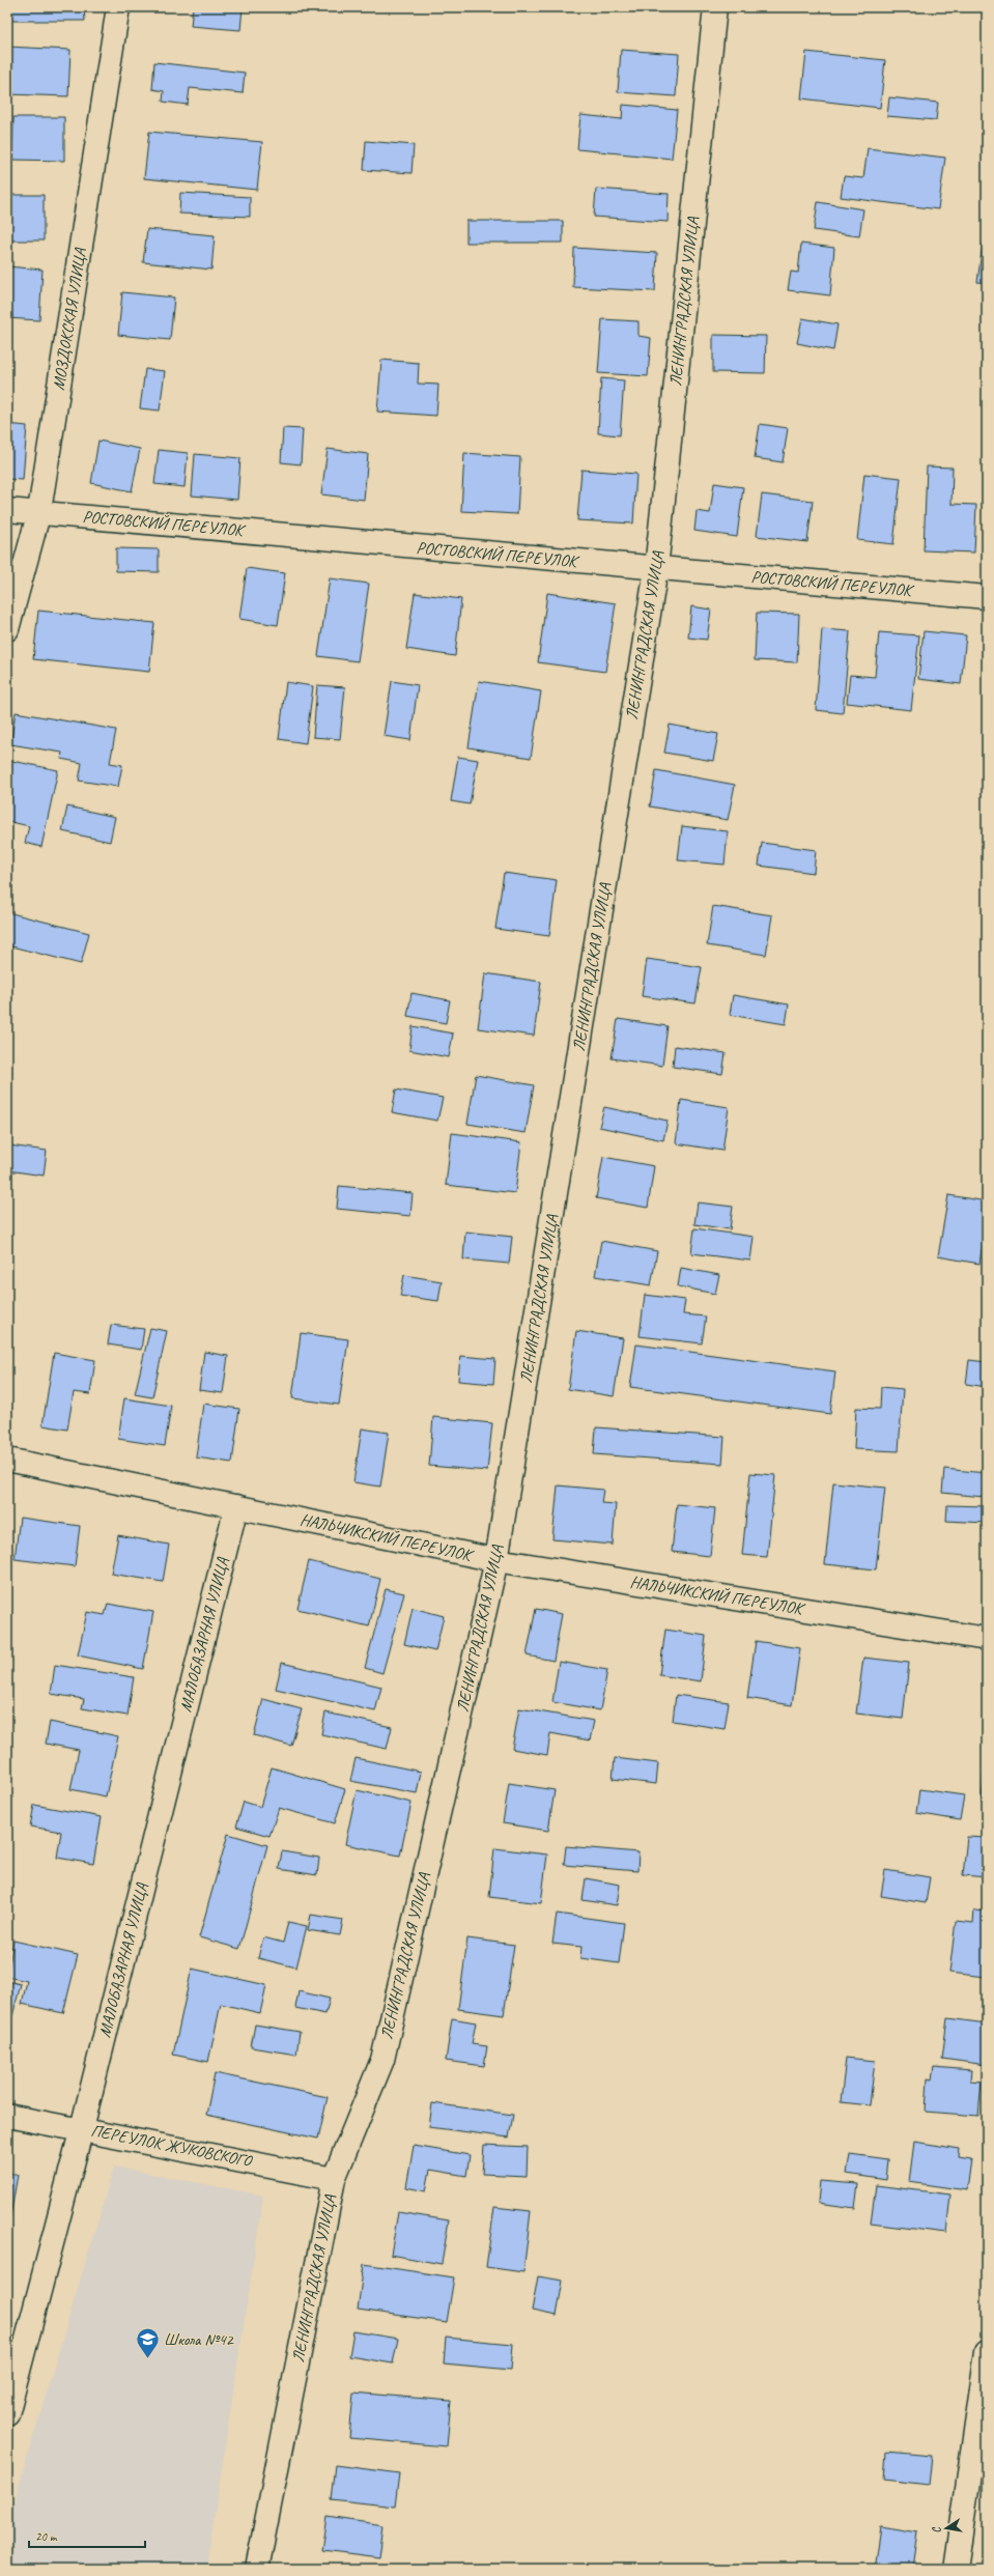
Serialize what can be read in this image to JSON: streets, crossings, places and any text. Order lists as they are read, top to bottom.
{
  "streets": {
    "street": [
      "ЛЕНИНГРАДСКАЯ УЛИЦА",
      "МОЗДОКСКАЯ УЛИЦА",
      "РОСТОВСКИЙ ПЕРЕУЛОК",
      "НАЛЬЧИКСКИЙ ПЕРЕУЛОК",
      "МАЛОБАЗАРНАЯ УЛИЦА",
      "ПЕРЕУЛОК ЖУКОВСКОГО"
    ]
  },
  "crossings": [
    ["ЛЕНИНГРАДСКАЯ УЛИЦА", "РОСТОВСКИЙ ПЕРЕУЛОК"],
    ["ЛЕНИНГРАДСКАЯ УЛИЦА", "НАЛЬЧИКСКИЙ ПЕРЕУЛОК"],
    ["ЛЕНИНГРАДСКАЯ УЛИЦА", "ПЕРЕУЛОК ЖУКОВСКОГО"],
    ["МОЗДОКСКАЯ УЛИЦА", "РОСТОВСКИЙ ПЕРЕУЛОК"],
    ["НАЛЬЧИКСКИЙ ПЕРЕУЛОК", "МАЛОБАЗАРНАЯ УЛИЦА"],
    ["МАЛОБАЗАРНАЯ УЛИЦА", "ПЕРЕУЛОК ЖУКОВСКОГО"]
  ],
  "places": {
    "school or university": ["Школа №42"]
  },
  "scale_bar": "20 m",
  "north": "left"
}
